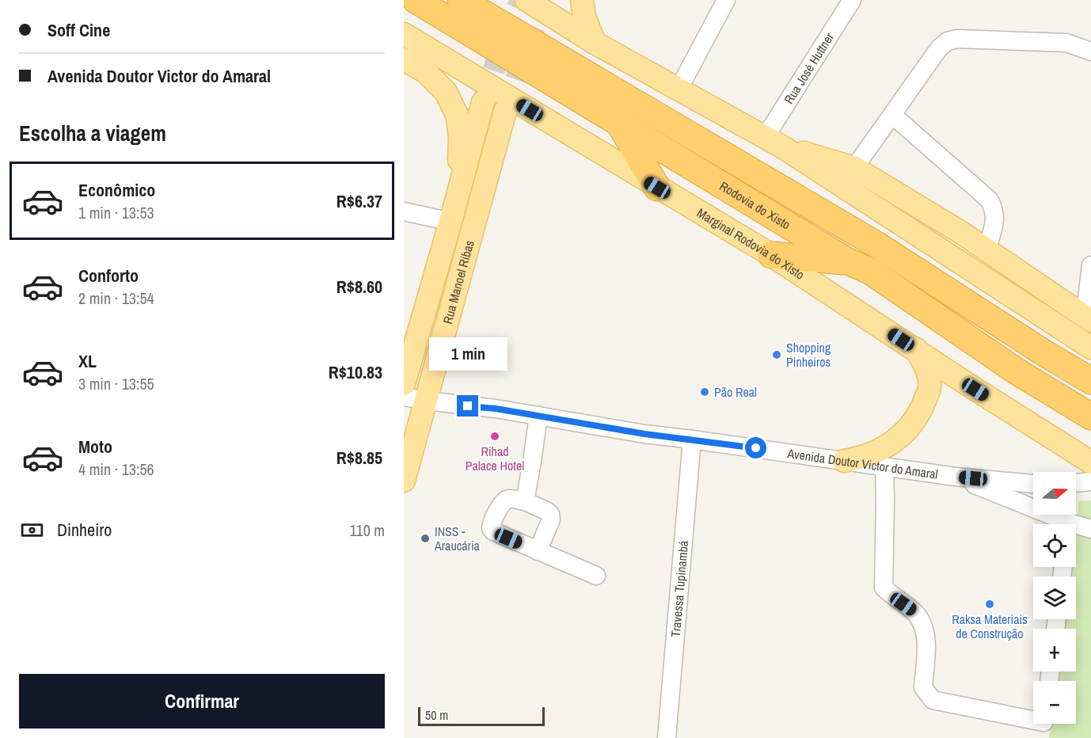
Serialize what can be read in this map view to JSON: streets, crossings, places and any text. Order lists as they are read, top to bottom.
{
  "streets": {
    "highway": ["Rodovia do Xisto"],
    "main road": ["Marginal Rodovia do Xisto", "Rua Manoel Ribas"],
    "street": ["Rua José Huttner", "Avenida Doutor Victor do Amaral", "Travessa Tupinambá"]
  },
  "crossings": [
    ["Rua Manoel Ribas", "Avenida Doutor Victor do Amaral"],
    ["Avenida Doutor Victor do Amaral", "Travessa Tupinambá"]
  ],
  "places": [
    "Shopping Pinheiros",
    "Pão Real",
    "Rihad Palace Hotel",
    "INSS - Araucária",
    "Raksa Materiais de Construção"
  ],
  "scale_bar": "50 m",
  "north": "right",
  "page": {
    "banner": ["Soff Cine", "Avenida Doutor Victor do Amaral"],
    "heading": "Escolha a viagem",
    "list": [
      {
        "name": "Econômico",
        "note": "1 min · 13:53",
        "value": "R$6.37"
      },
      {
        "name": "Conforto",
        "note": "2 min · 13:54",
        "value": "R$8.60"
      },
      {
        "name": "XL",
        "note": "3 min · 13:55",
        "value": "R$10.83"
      },
      {
        "name": "Moto",
        "note": "4 min · 13:56",
        "value": "R$8.85"
      }
    ],
    "bubble": "1 min",
    "map_buttons": ["+", "−"],
    "pay": ["Dinheiro", "110 m"],
    "buttons": "Confirmar",
    "scale": "50 m"
  }
}
